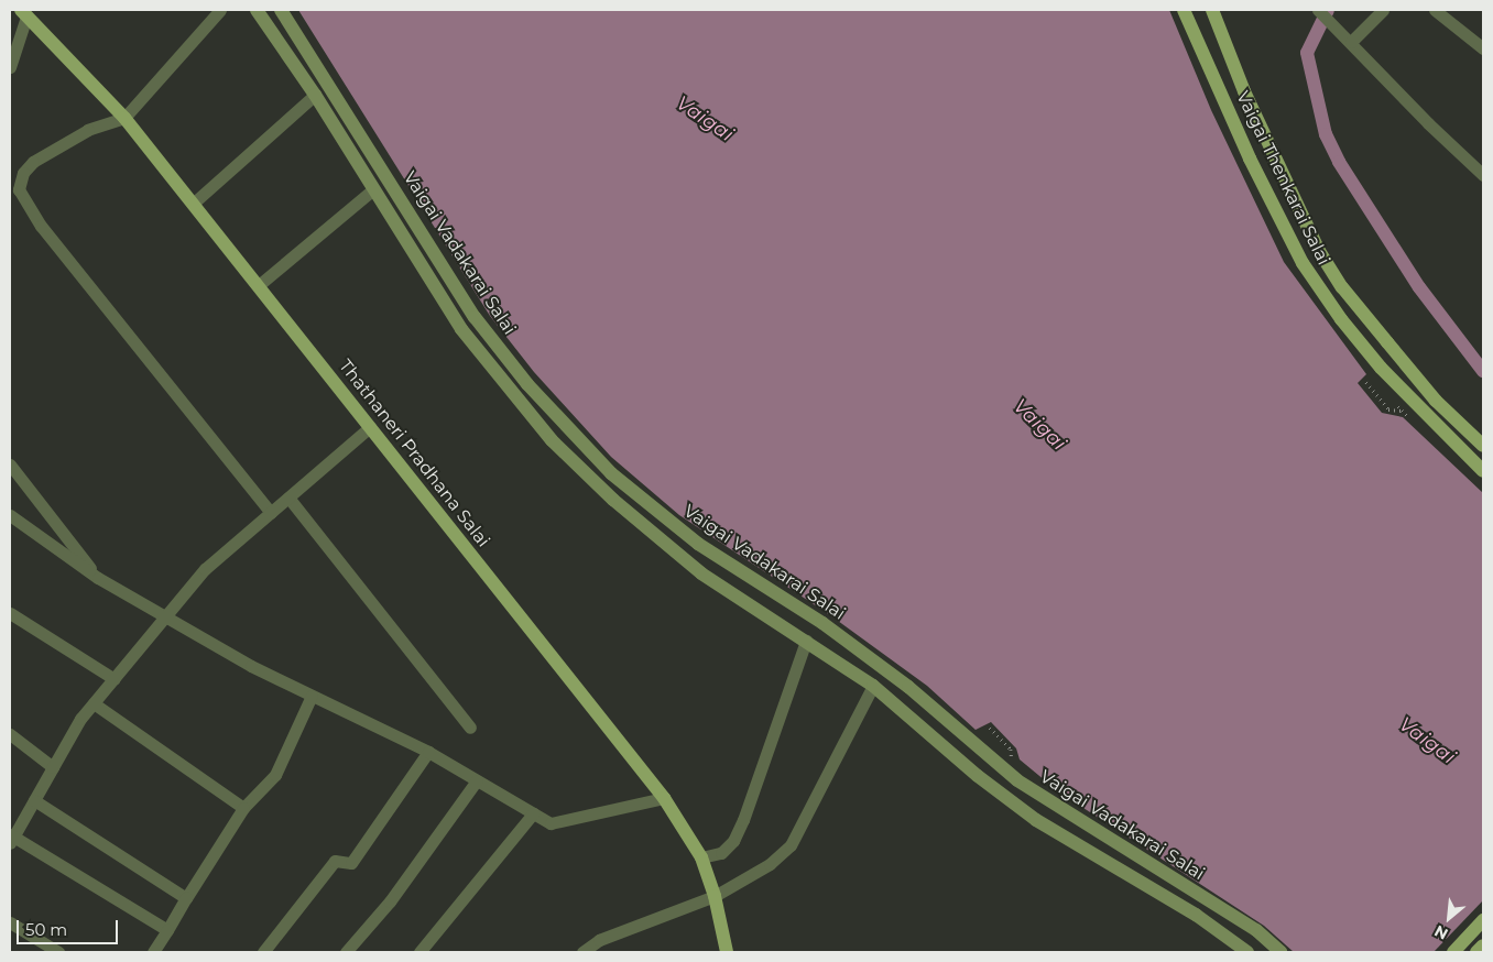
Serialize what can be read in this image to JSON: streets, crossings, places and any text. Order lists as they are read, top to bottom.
{
  "streets": {
    "main road": ["Vaigai Thenkarai Salai", "Vaigai Vadakarai Salai", "Thathaneri Pradhana Salai"]
  },
  "water": ["Vaigai"],
  "scale_bar": "50 m",
  "north": "bottom left"
}
